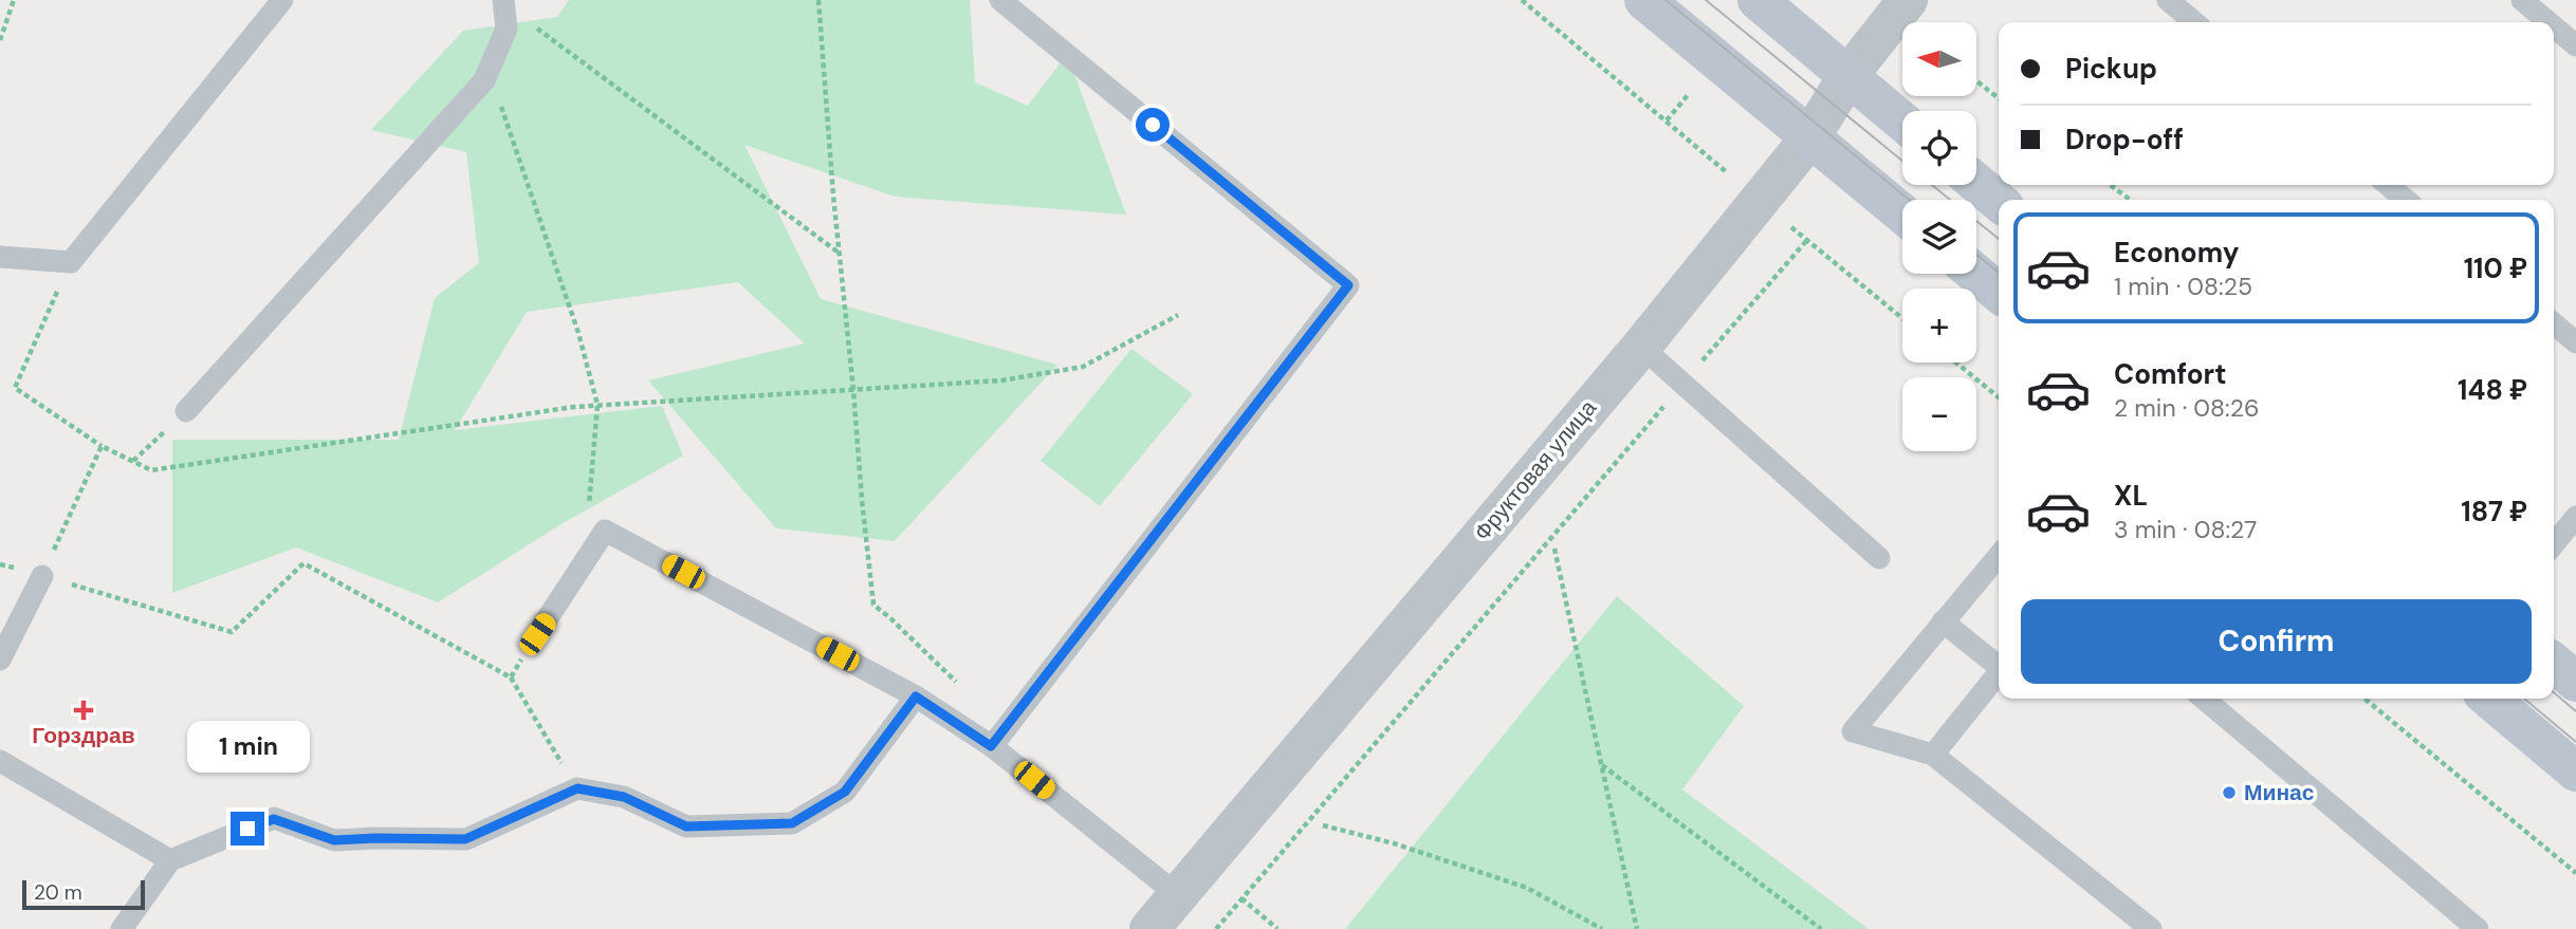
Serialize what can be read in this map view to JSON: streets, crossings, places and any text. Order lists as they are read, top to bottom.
{
  "streets": {
    "street": ["Фруктовая улица"]
  },
  "places": {
    "health": ["Горздрав"],
    "other": ["Минас"]
  },
  "scale_bar": "20 m",
  "north": "left",
  "page": {
    "map_buttons": ["+", "−"],
    "banner": ["Pickup", "Drop-off"],
    "list": [
      {
        "name": "Economy",
        "note": "1 min · 08:25",
        "value": "110 ₽"
      },
      {
        "name": "Comfort",
        "note": "2 min · 08:26",
        "value": "148 ₽"
      },
      {
        "name": "XL",
        "note": "3 min · 08:27",
        "value": "187 ₽"
      }
    ],
    "buttons": "Confirm",
    "bubble": "1 min",
    "scale": "20 m"
  }
}
